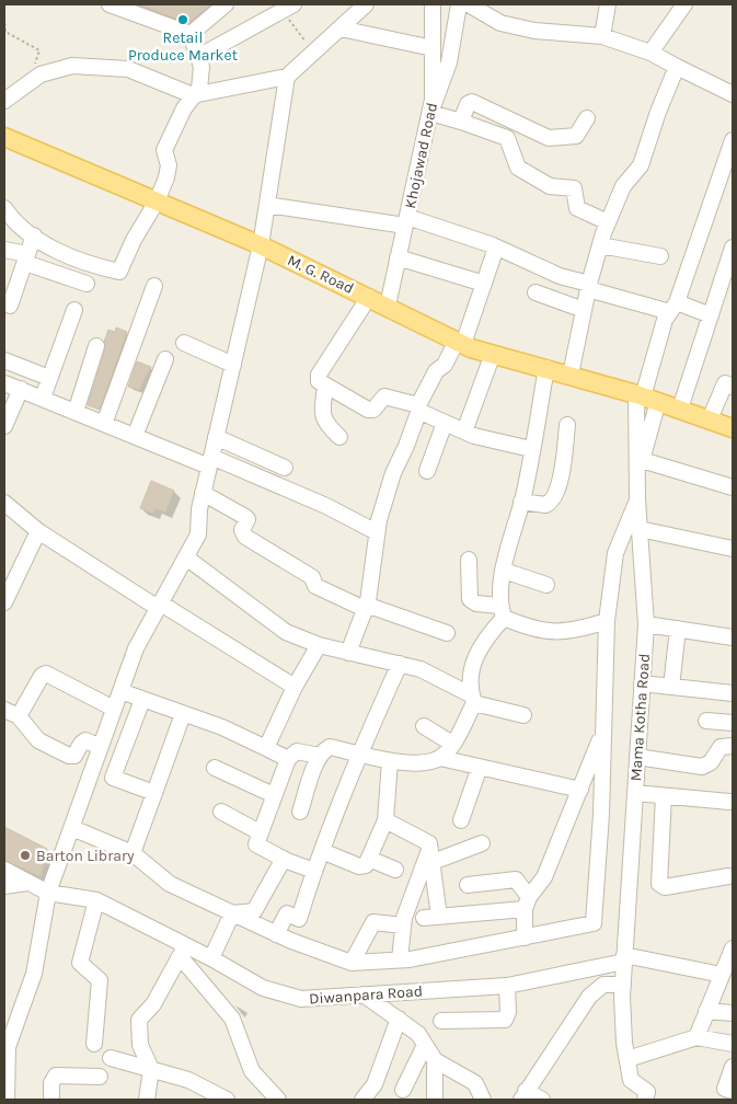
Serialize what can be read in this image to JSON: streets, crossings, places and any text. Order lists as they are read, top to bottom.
{
  "streets": {
    "main road": ["M. G. Road"],
    "street": ["Khojawad Road", "Mama Kotha Road", "Diwanpara Road"]
  },
  "crossings": [
    ["Khojawad Road", "M. G. Road"],
    ["M. G. Road", "Mama Kotha Road"],
    ["Mama Kotha Road", "Diwanpara Road"]
  ],
  "places": ["Retail Produce Market", "Barton Library"]
}
